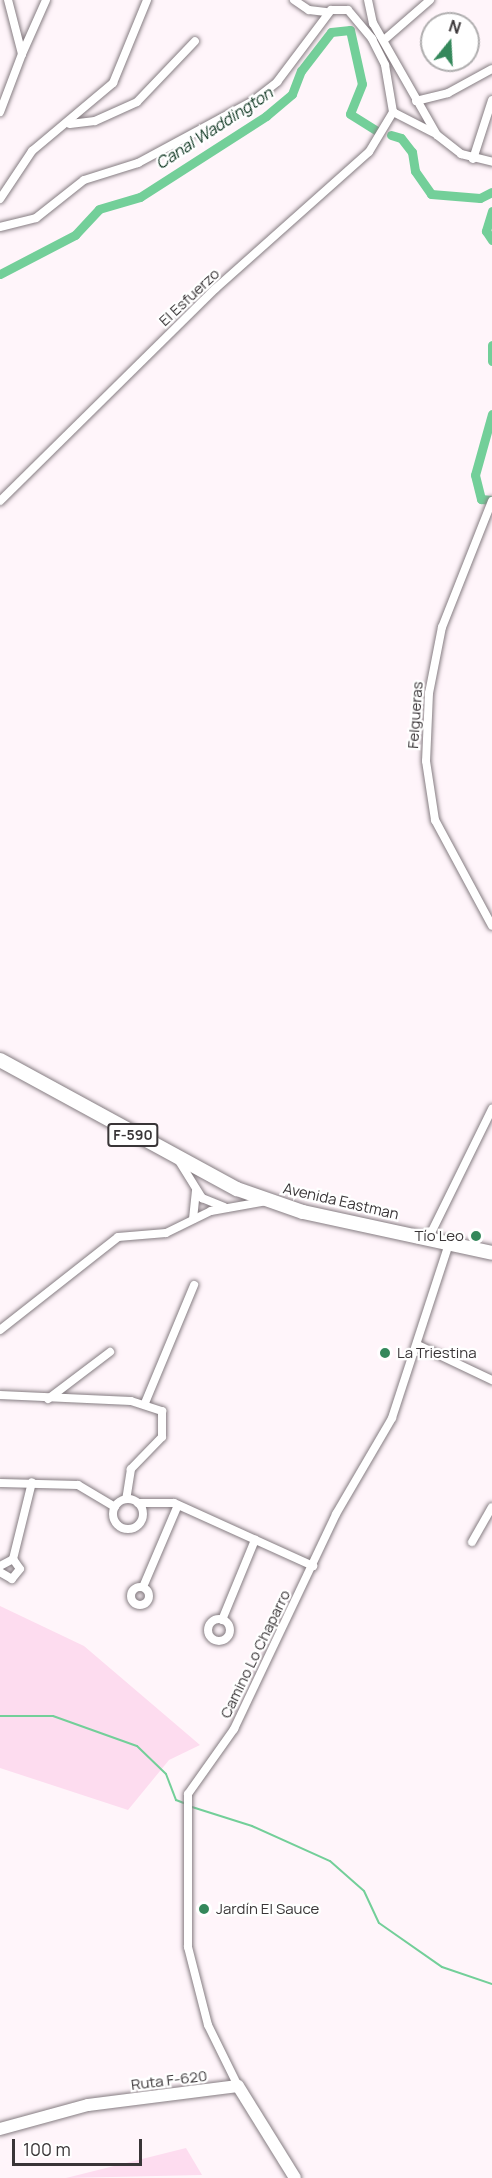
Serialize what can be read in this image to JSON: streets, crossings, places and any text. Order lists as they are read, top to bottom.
{
  "streets": {
    "main road": ["F-590", "Avenida Eastman"],
    "street": [
      "El Esfuerzo",
      "Felgueras",
      "Camino Lo Chaparro",
      "Ruta F-620"
    ]
  },
  "crossings": [
    ["Avenida Eastman", "Camino Lo Chaparro"],
    ["Camino Lo Chaparro", "Ruta F-620"]
  ],
  "water": ["Canal Waddington"],
  "places": ["Tío Leo", "La Triestina", "Jardín El Sauce"],
  "scale_bar": "100 m",
  "north": "top"
}
